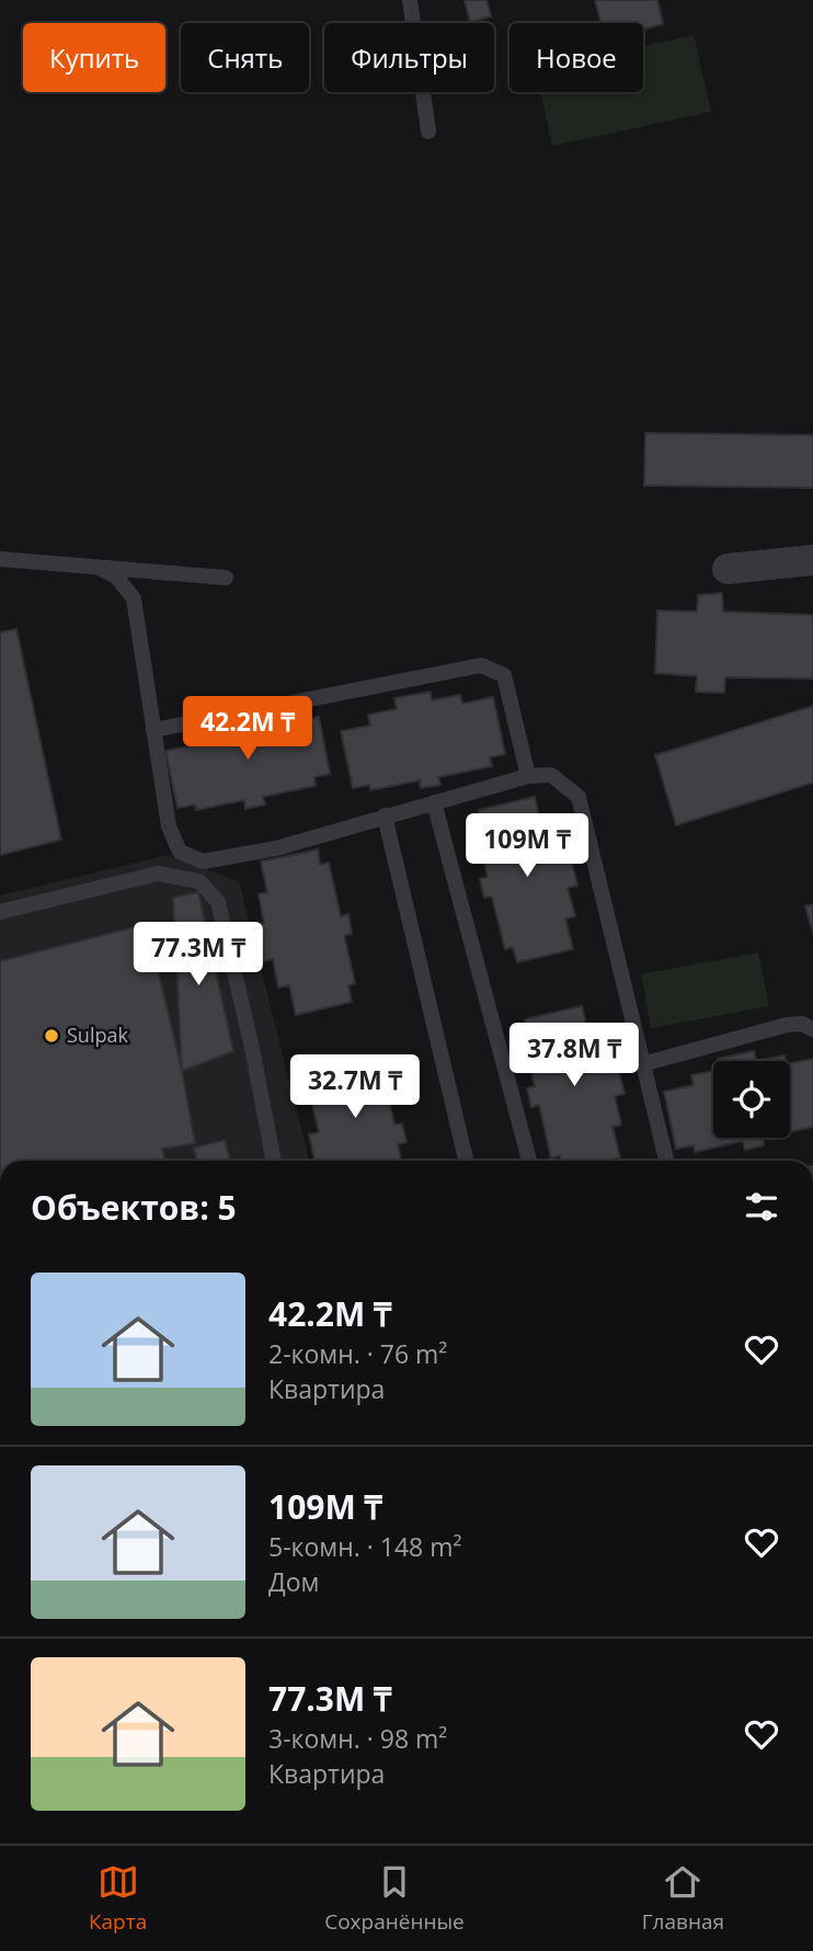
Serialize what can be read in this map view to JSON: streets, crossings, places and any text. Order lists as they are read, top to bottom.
{
  "places": ["Sulpak"],
  "page": {
    "chip": [
      "Купить",
      "Снять",
      "Фильтры",
      "Новое"
    ],
    "price": [
      "42.2M ₸",
      "109M ₸",
      "77.3M ₸",
      "37.8M ₸",
      "32.7M ₸"
    ],
    "heading": "Объектов: 5",
    "list": [
      {
        "name": "42.2M ₸",
        "note": "2-комн. · 76 m² · Квартира"
      },
      {
        "name": "109M ₸",
        "note": "5-комн. · 148 m² · Дом"
      },
      {
        "name": "77.3M ₸",
        "note": "3-комн. · 98 m² · Квартира"
      }
    ],
    "tabs": ["Карта", "Сохранённые", "Главная"]
  }
}
